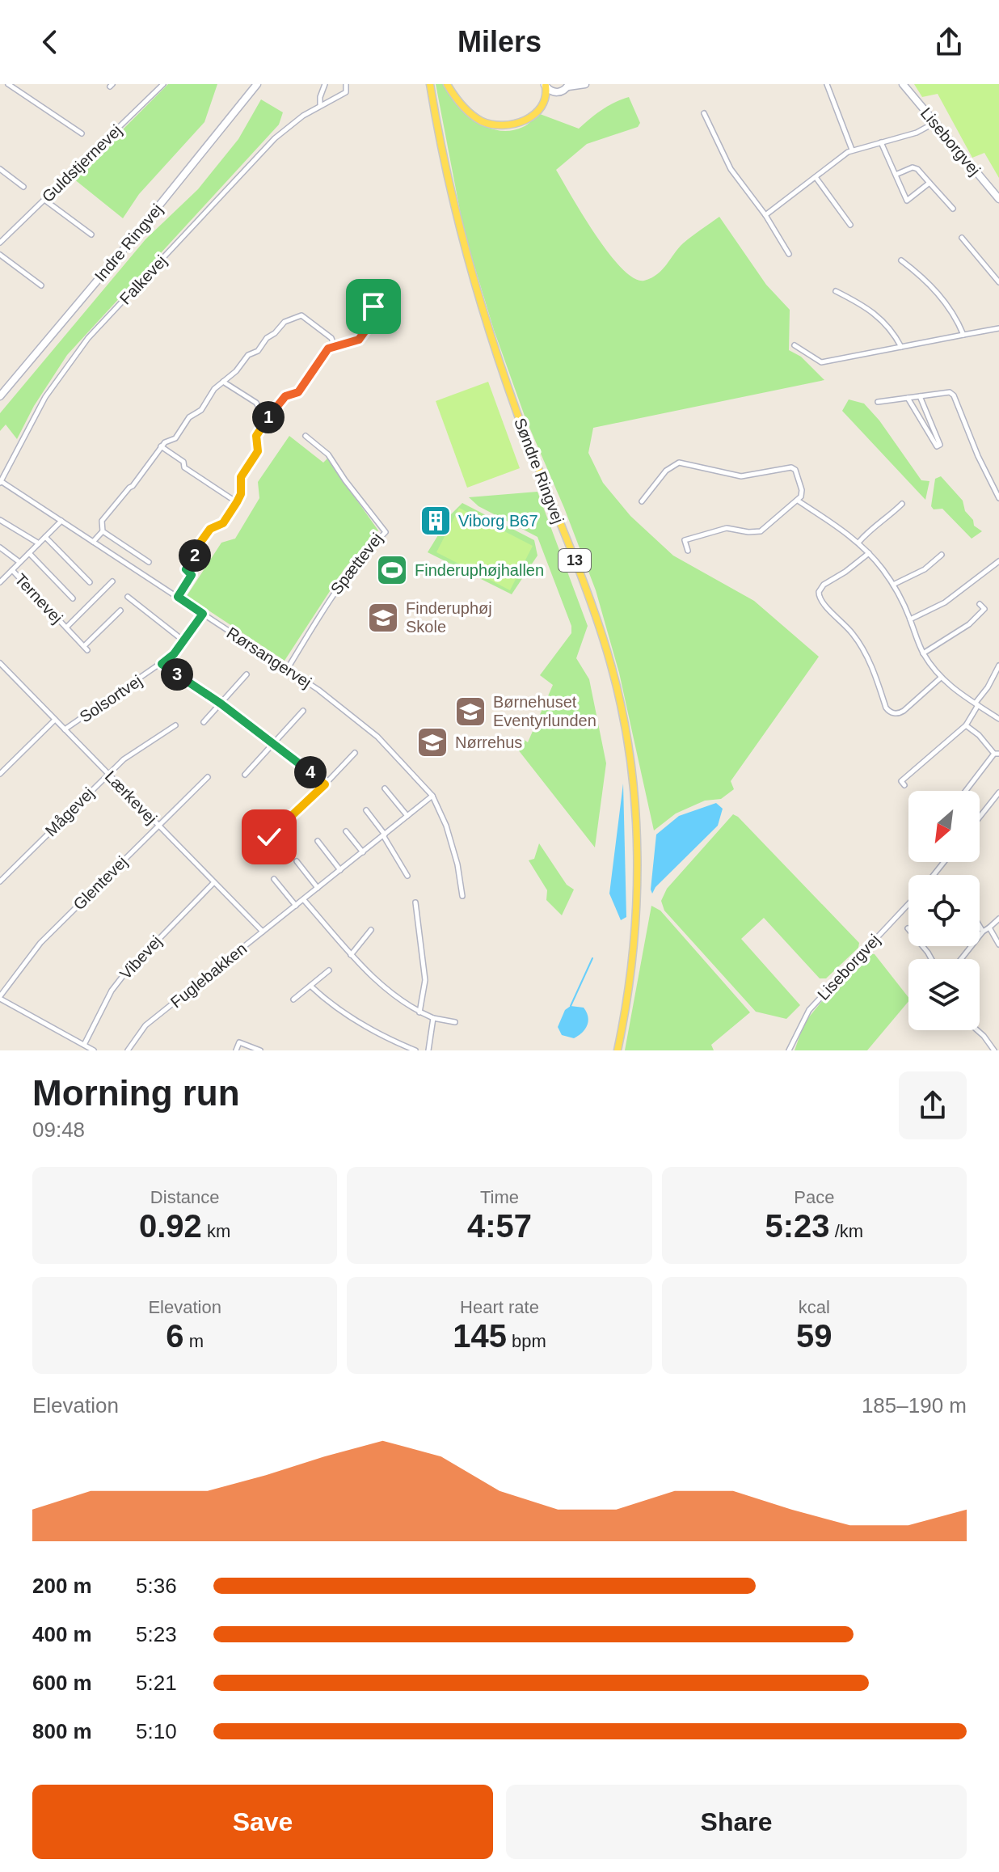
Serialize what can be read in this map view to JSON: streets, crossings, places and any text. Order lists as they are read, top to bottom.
{
  "streets": {
    "main road": ["Søndre Ringvej", "13"],
    "street": [
      "Liseborgvej",
      "Guldstjernevej",
      "Indre Ringvej",
      "Falkevej",
      "Spættevej",
      "Ternevej",
      "Rørsangervej",
      "Solsortvej",
      "Lærkevej",
      "Mågevej",
      "Glentevej",
      "Vibevej",
      "Fuglebakken"
    ]
  },
  "crossings": [
    ["Falkevej", "Rørsangervej"],
    ["Spættevej", "Rørsangervej"],
    ["Rørsangervej", "Solsortvej"],
    ["Rørsangervej", "Fuglebakken"],
    ["Solsortvej", "Lærkevej"],
    ["Lærkevej", "Mågevej"],
    ["Lærkevej", "Glentevej"],
    ["Lærkevej", "Vibevej"],
    ["Lærkevej", "Fuglebakken"]
  ],
  "places": {
    "building": ["Viborg B67"],
    "sports": ["Finderuphøjhallen"],
    "school or university": ["Finderuphøj Skole", "Børnehuset Eventyrlunden", "Nørrehus"]
  },
  "north": "bottom left",
  "page": {
    "header": "Milers",
    "pins": [
      "1",
      "2",
      "3",
      "4"
    ],
    "heading": ["Morning run", "09:48"],
    "stats": [
      ["Distance", "0.92 km"],
      ["Time", "4:57"],
      ["Pace", "5:23 /km"],
      ["Elevation", "6 m"],
      ["Heart rate", "145 bpm"],
      ["kcal", "59"]
    ],
    "chart": ["Elevation", "185–190 m"],
    "list": [
      {
        "name": "200 m",
        "note": "5:36"
      },
      {
        "name": "400 m",
        "note": "5:23"
      },
      {
        "name": "600 m",
        "note": "5:21"
      },
      {
        "name": "800 m",
        "note": "5:10"
      }
    ],
    "buttons": ["Save", "Share"]
  }
}
